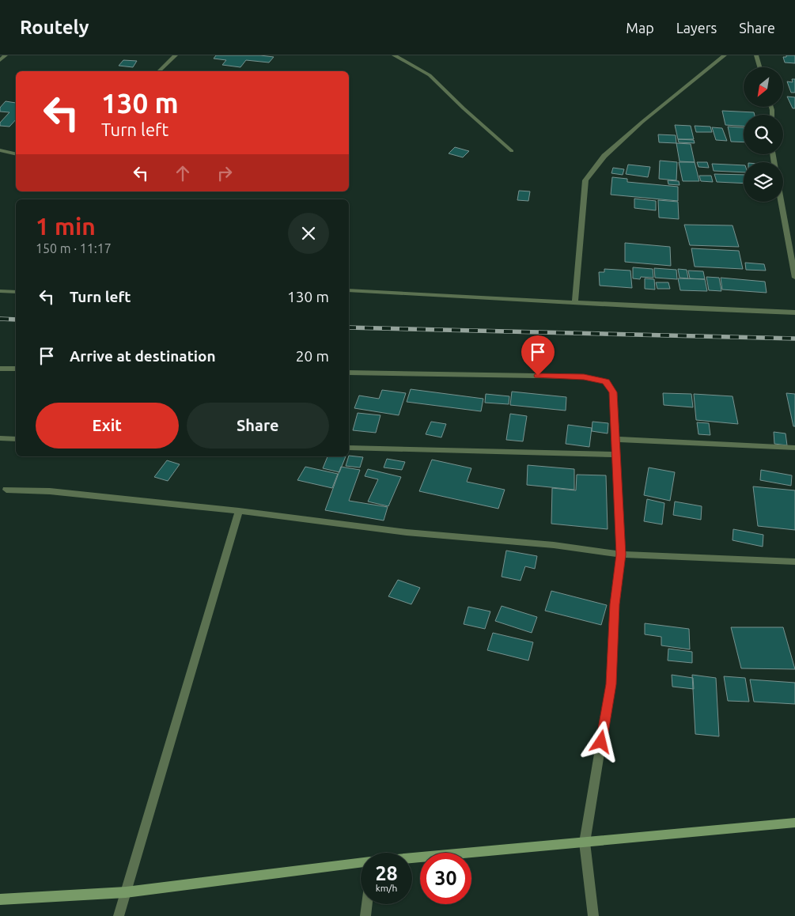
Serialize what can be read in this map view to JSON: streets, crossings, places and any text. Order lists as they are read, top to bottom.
{
  "north": "bottom left",
  "page": {
    "header": "Routely",
    "nav": ["Map", "Layers", "Share"],
    "turn": ["130 m", "Turn left"],
    "heading": ["1 min", "150 m · 11:17"],
    "list": [
      {
        "name": "Turn left",
        "value": "130 m"
      },
      {
        "name": "Arrive at destination",
        "value": "20 m"
      }
    ],
    "buttons": ["Exit", "Share"],
    "speed": "28 km/h",
    "limit": "30"
  }
}
